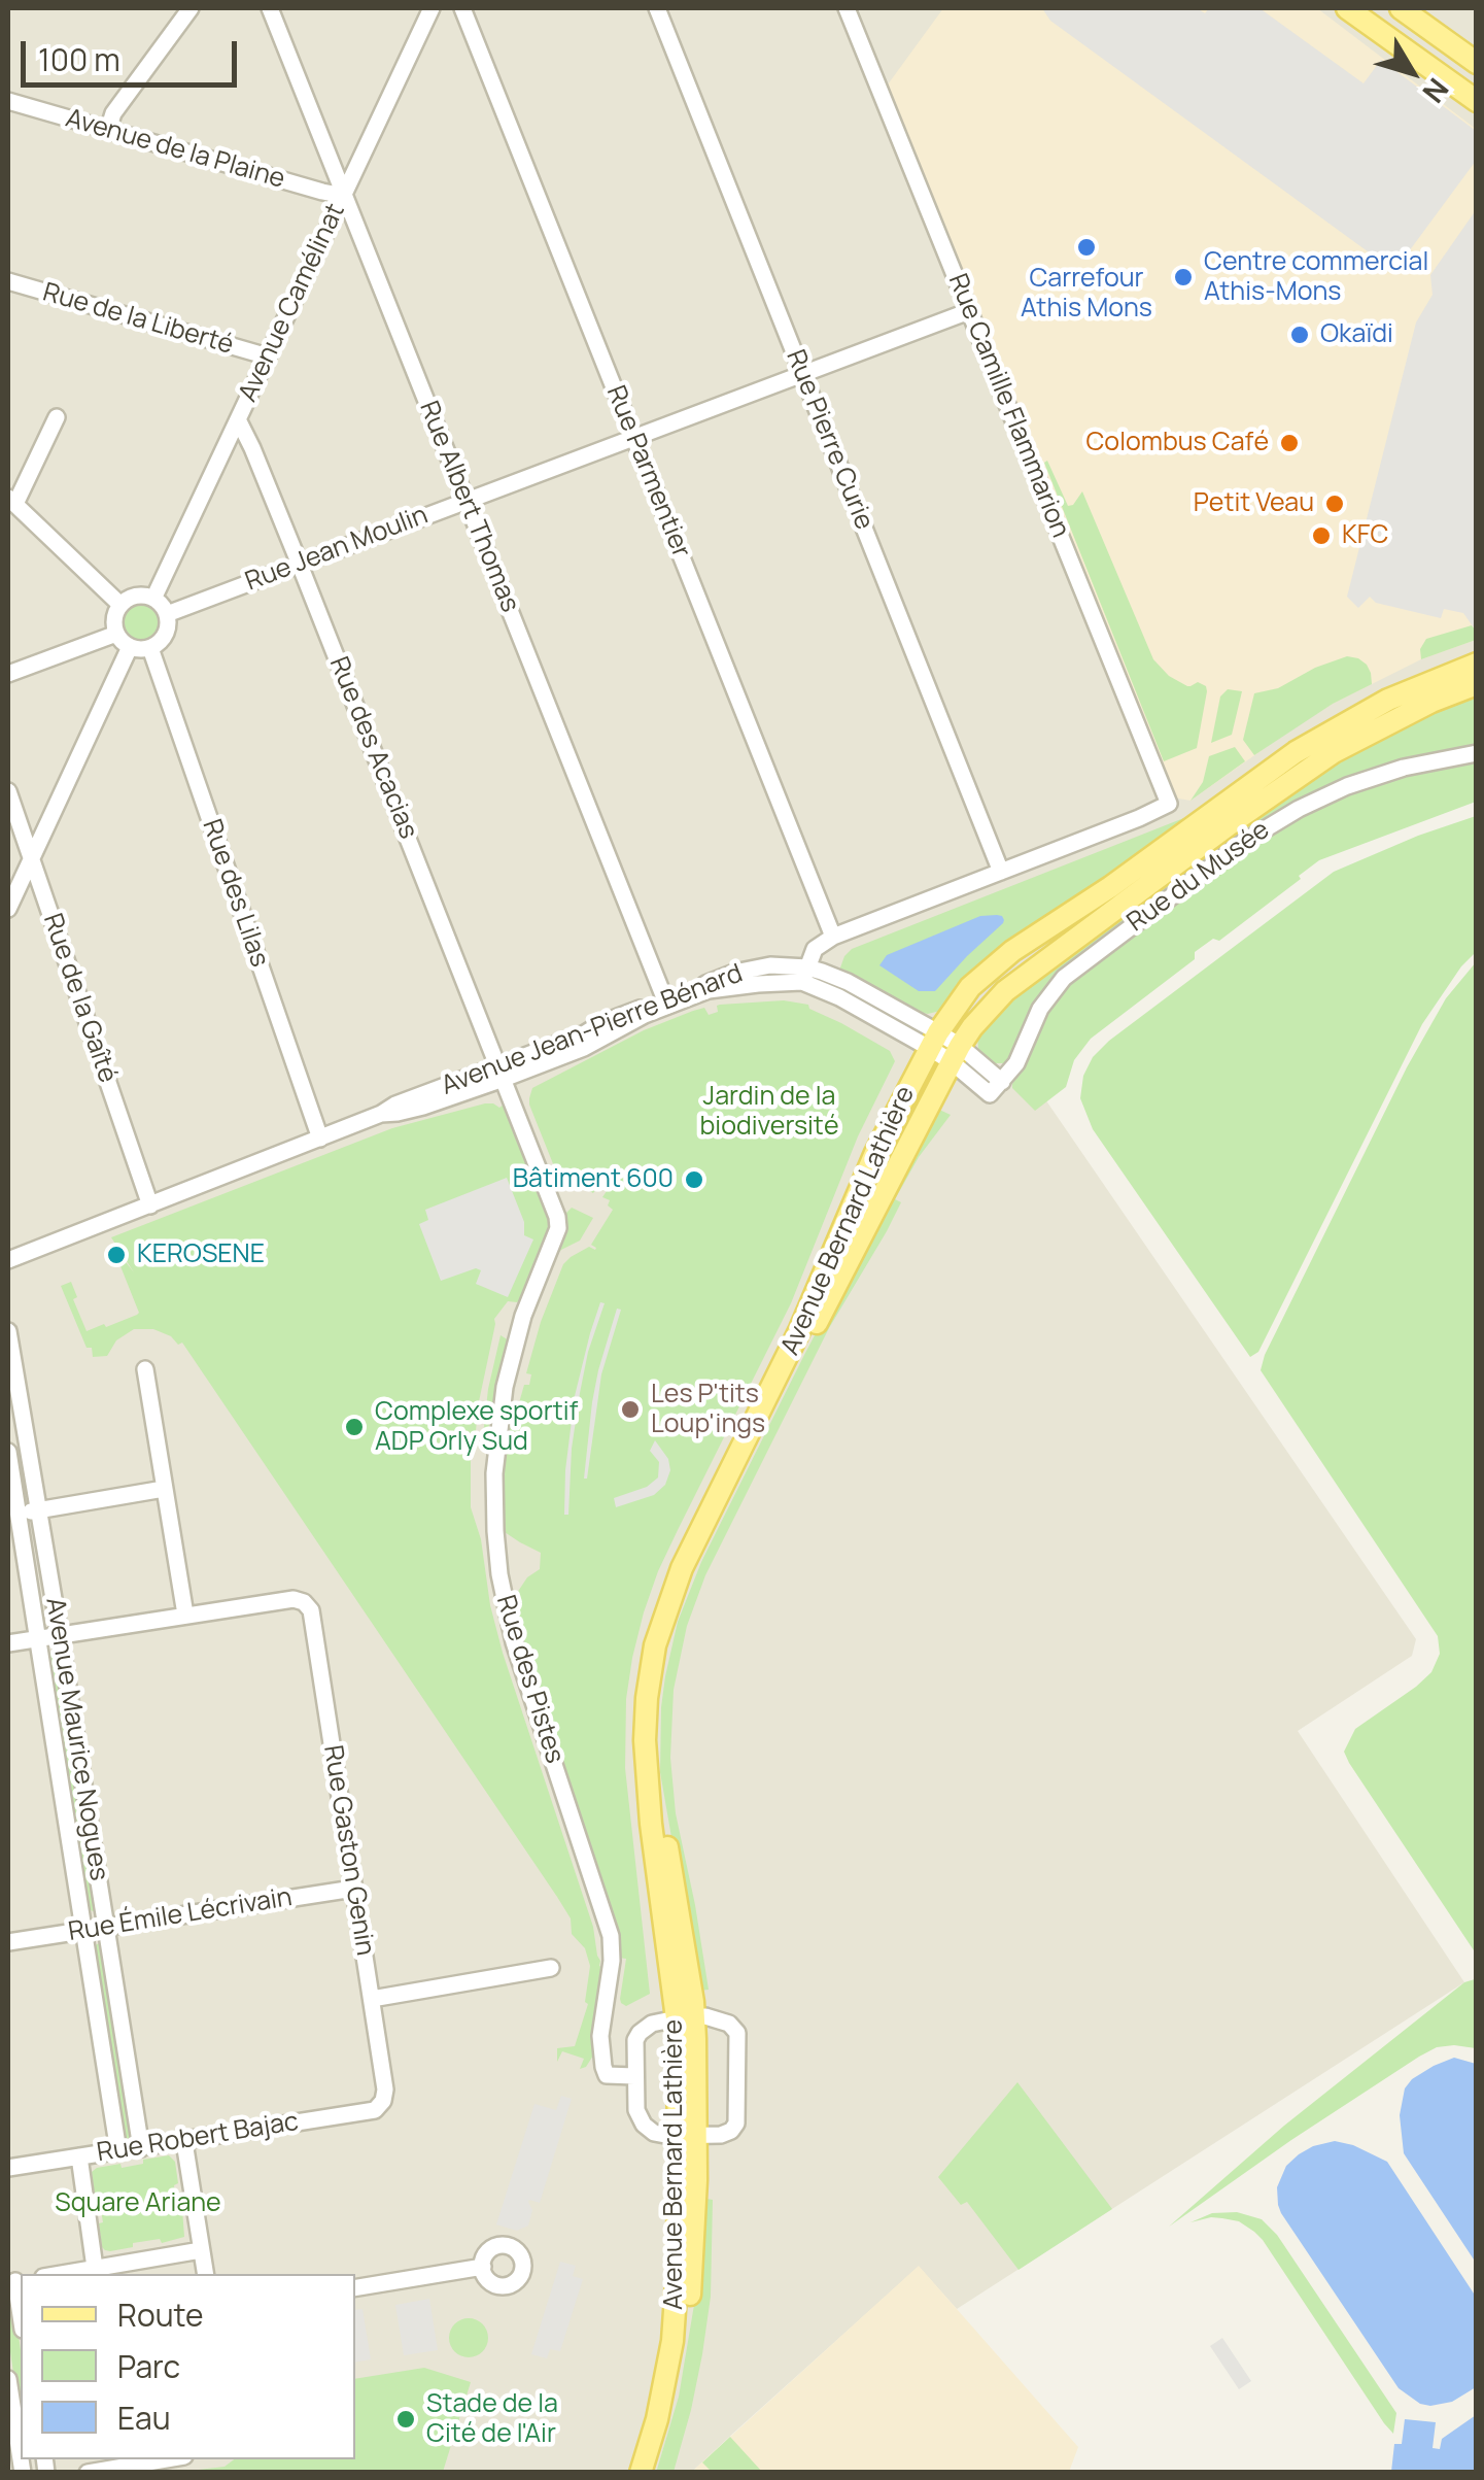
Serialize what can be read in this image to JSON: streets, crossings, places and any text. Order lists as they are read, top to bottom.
{
  "streets": {
    "main road": ["Avenue Bernard Lathière"],
    "street": [
      "Avenue de la Plaine",
      "Avenue Camélinat",
      "Rue de la Liberté",
      "Rue Camille Flammarion",
      "Rue Pierre Curie",
      "Rue Parmentier",
      "Rue Albert Thomas",
      "Rue Jean Moulin",
      "Rue des Acacias",
      "Rue du Musée",
      "Rue des Lilas",
      "Rue de la Gaîté",
      "Avenue Jean-Pierre Bénard",
      "Rue des Pistes",
      "Avenue Maurice Nogues",
      "Rue Gaston Genin",
      "Rue Émile Lécrivain",
      "Rue Robert Bajac"
    ]
  },
  "crossings": [
    ["Avenue de la Plaine", "Avenue Camélinat"],
    ["Avenue de la Plaine", "Rue Albert Thomas"],
    ["Avenue Camélinat", "Rue de la Liberté"],
    ["Avenue Camélinat", "Rue Albert Thomas"],
    ["Avenue Camélinat", "Rue Jean Moulin"],
    ["Avenue Camélinat", "Rue des Acacias"],
    ["Avenue Camélinat", "Rue des Lilas"],
    ["Rue Camille Flammarion", "Rue Pierre Curie"],
    ["Rue Camille Flammarion", "Rue Jean Moulin"],
    ["Rue Pierre Curie", "Rue Jean Moulin"],
    ["Rue Parmentier", "Rue Jean Moulin"],
    ["Rue Albert Thomas", "Rue Jean Moulin"],
    ["Rue Albert Thomas", "Avenue Jean-Pierre Bénard"],
    ["Rue Jean Moulin", "Rue des Acacias"],
    ["Rue Jean Moulin", "Rue des Lilas"],
    ["Rue des Acacias", "Avenue Jean-Pierre Bénard"],
    ["Rue des Acacias", "Rue des Pistes"],
    ["Rue du Musée", "Avenue Jean-Pierre Bénard"],
    ["Rue des Lilas", "Avenue Jean-Pierre Bénard"],
    ["Rue de la Gaîté", "Avenue Jean-Pierre Bénard"],
    ["Avenue Jean-Pierre Bénard", "Avenue Bernard Lathière"],
    ["Avenue Jean-Pierre Bénard", "Rue des Pistes"],
    ["Avenue Maurice Nogues", "Rue Émile Lécrivain"],
    ["Avenue Maurice Nogues", "Rue Robert Bajac"],
    ["Rue Gaston Genin", "Rue Émile Lécrivain"],
    ["Rue Gaston Genin", "Rue Robert Bajac"]
  ],
  "parks": ["Jardin de la biodiversité", "Square Ariane"],
  "places": [
    "Carrefour Athis Mons",
    "Centre commercial Athis-Mons",
    "Okaïdi",
    "Colombus Café",
    "Petit Veau",
    "KFC",
    "Bâtiment 600",
    "KEROSENE",
    "Les P'tits Loup'ings",
    "Complexe sportif ADP Orly Sud",
    "Stade de la Cité de l'Air"
  ],
  "legend": ["Route", "Parc", "Eau"],
  "scale_bar": "100 m",
  "north": "bottom right"
}
